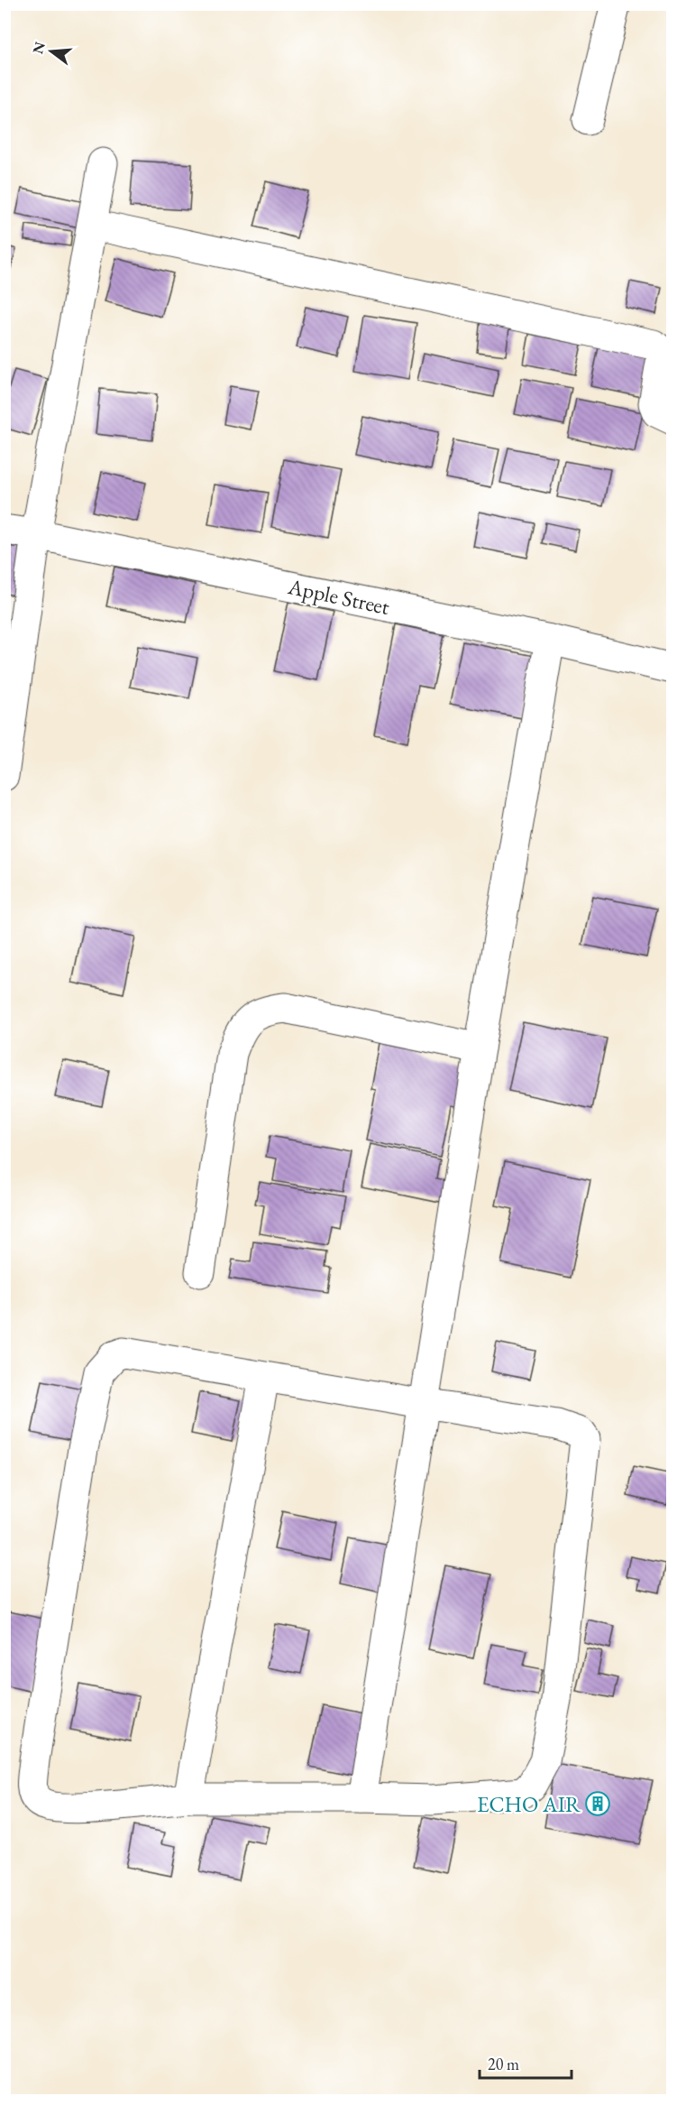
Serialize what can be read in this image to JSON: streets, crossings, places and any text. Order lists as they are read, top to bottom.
{
  "streets": {
    "street": ["Apple Street"]
  },
  "places": {
    "building": ["ECHO AIR"]
  },
  "scale_bar": "20 m",
  "north": "left"
}
